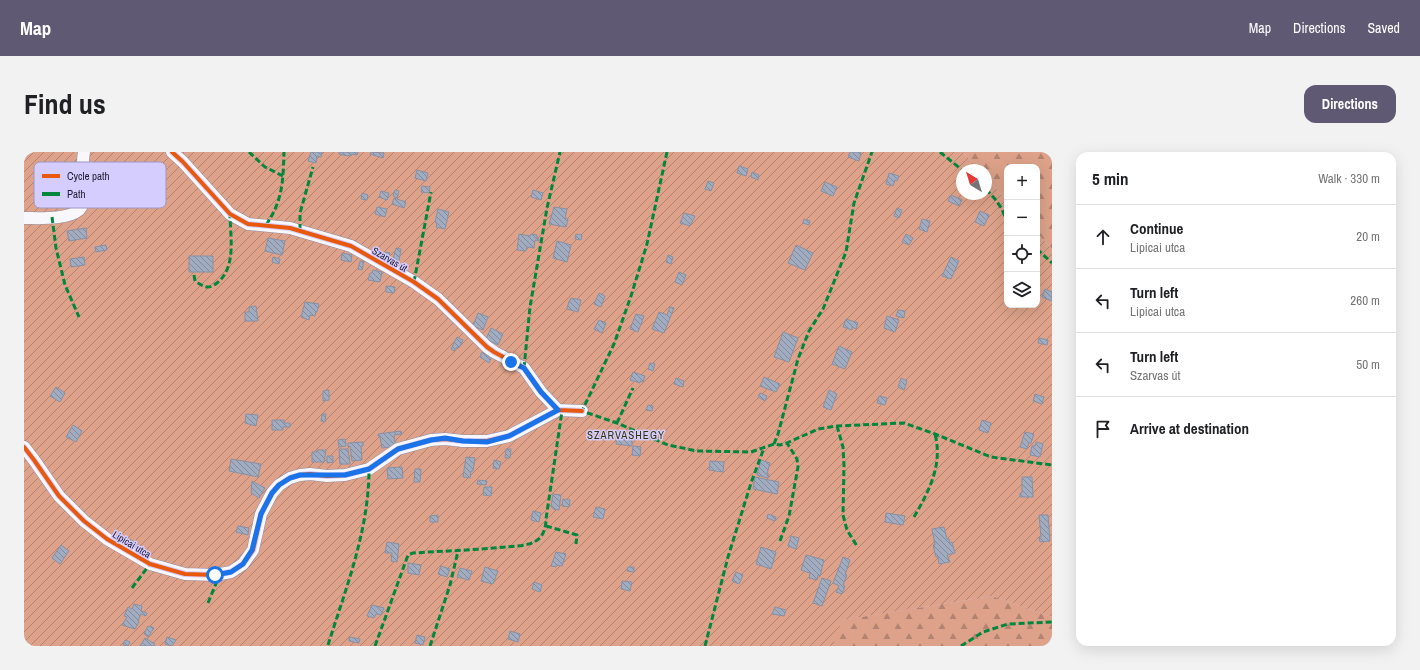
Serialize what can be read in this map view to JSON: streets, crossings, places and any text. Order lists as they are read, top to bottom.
{
  "streets": {
    "street": ["Szarvas út", "Lipicai utca"]
  },
  "crossings": [
    ["Szarvas út", "Lipicai utca"]
  ],
  "districts": ["SZARVASHEGY"],
  "legend": ["Cycle path", "Path"],
  "north": "top left",
  "page": {
    "header": "Map",
    "nav": ["Map", "Directions", "Saved"],
    "title": "Find us",
    "buttons": "Directions",
    "heading": ["5 min", "Walk · 330 m"],
    "map_buttons": ["+", "−"],
    "list": [
      ["Continue", "Lipicai utca", "20 m"],
      ["Turn left", "Lipicai utca", "260 m"],
      ["Turn left", "Szarvas út", "50 m"],
      "Arrive at destination"
    ]
  }
}
